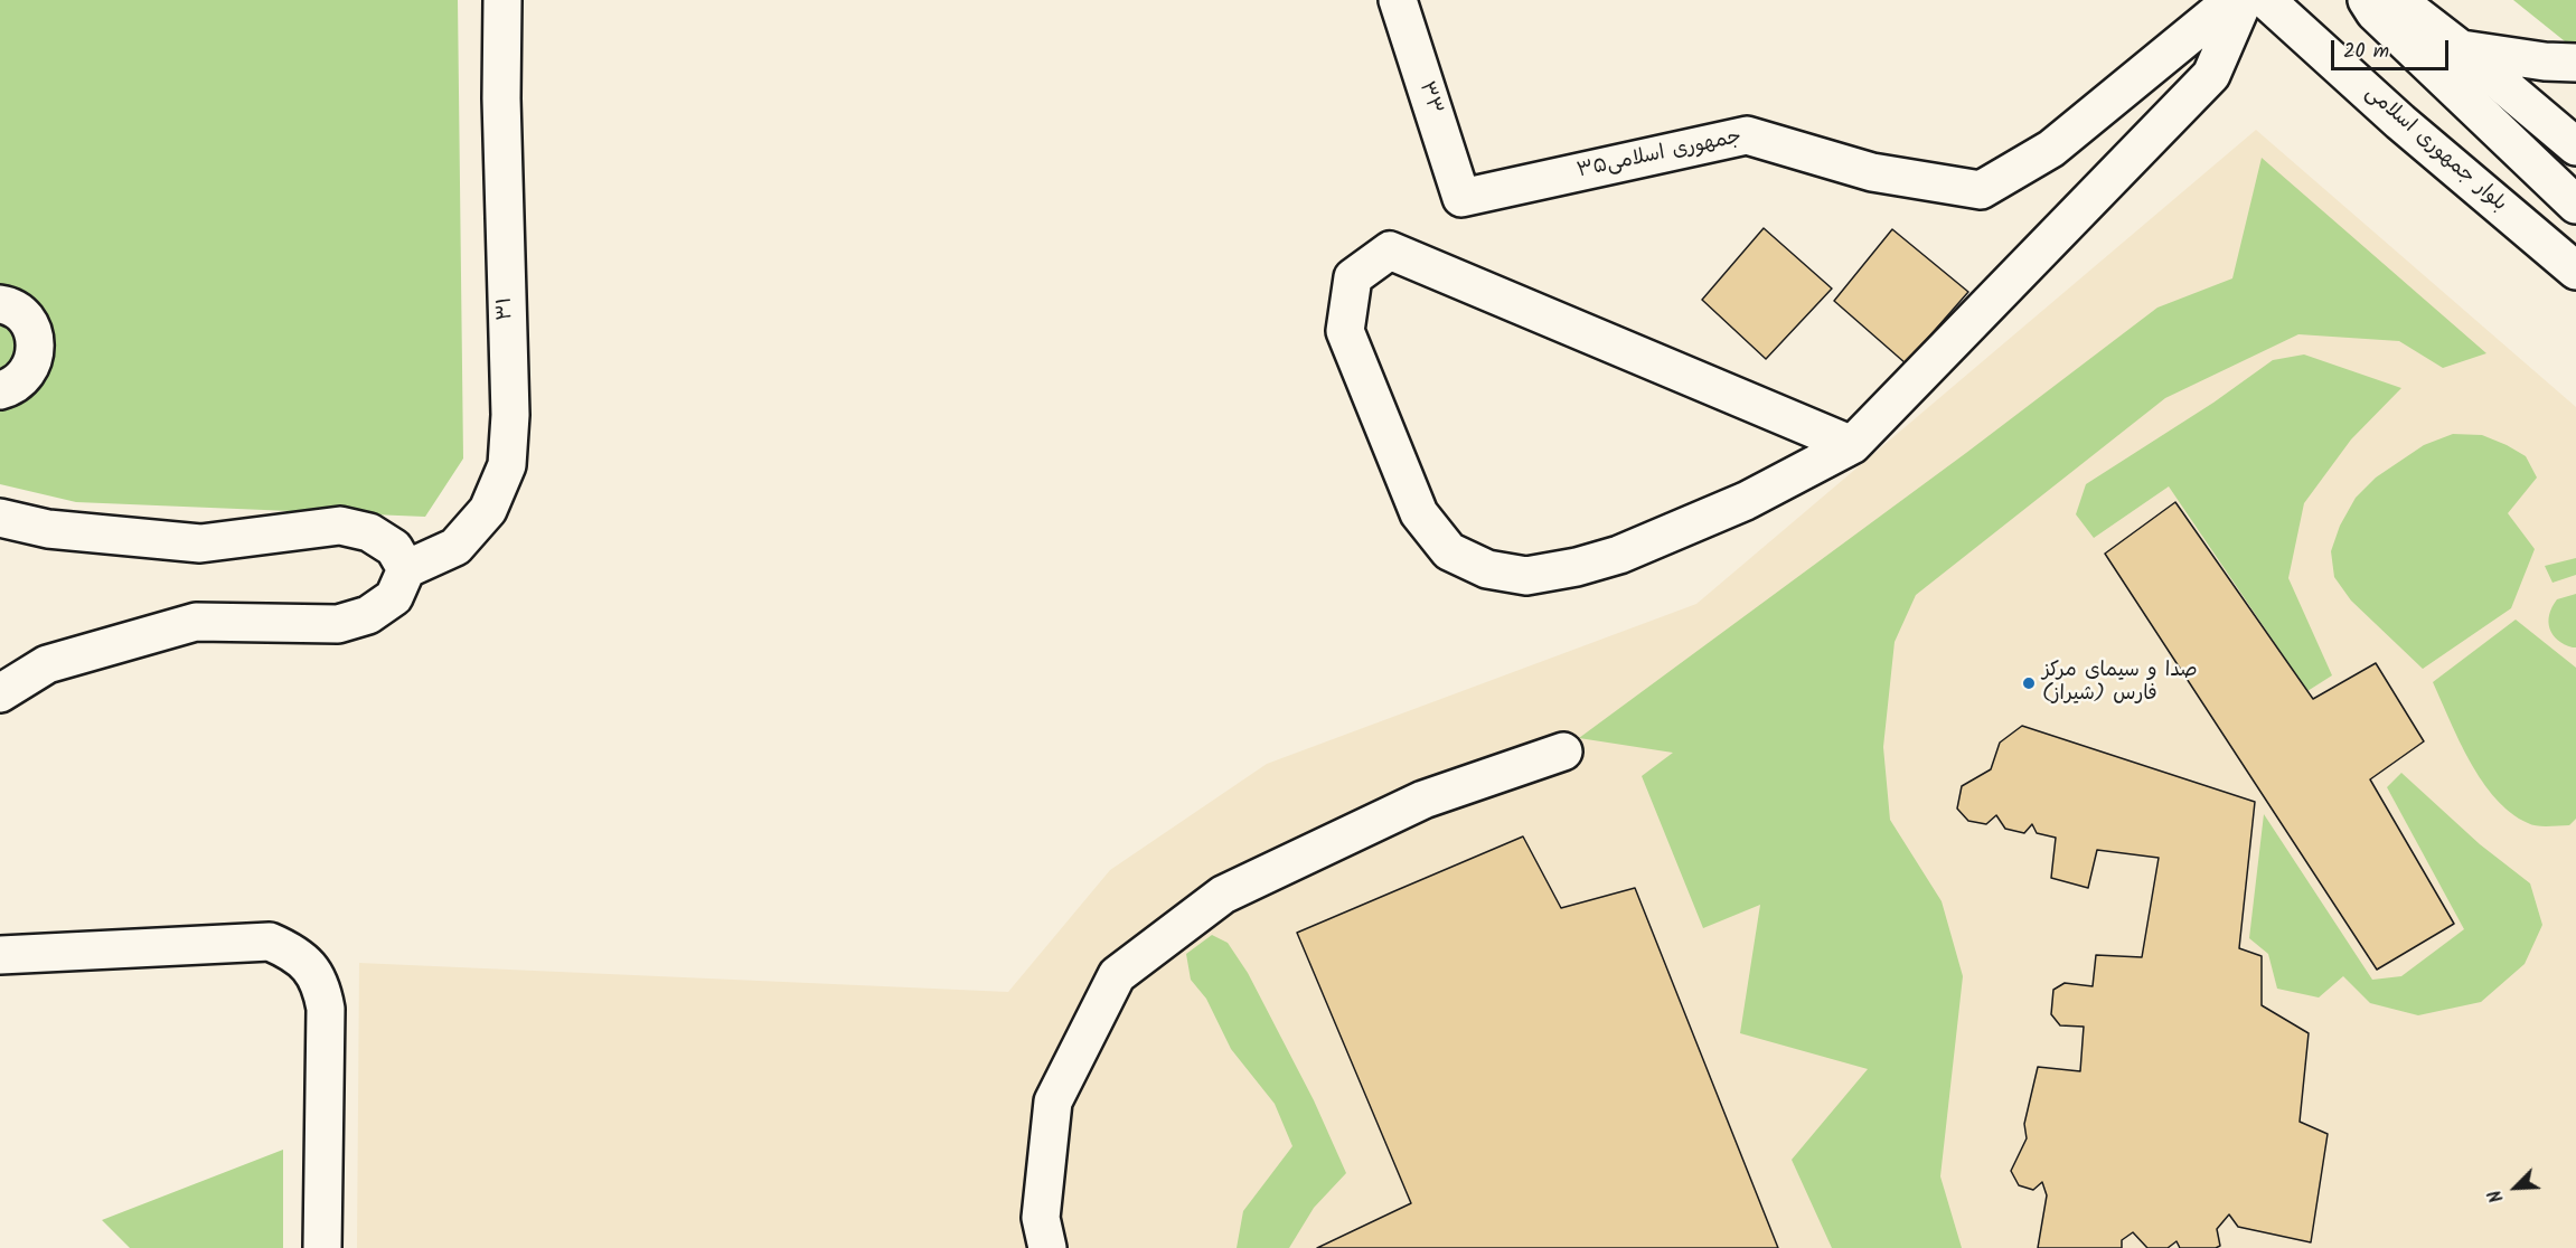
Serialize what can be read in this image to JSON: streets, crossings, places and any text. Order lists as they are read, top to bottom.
{
  "streets": {
    "main road": [
      "۳۳",
      "بلوار جمهوری اسلامی",
      "جمهوری اسلامی۳۵",
      "۳۱"
    ]
  },
  "crossings": [
    ["۳۳", "جمهوری اسلامی۳۵"]
  ],
  "places": ["صدا و سیمای مرکز فارس (شیراز)"],
  "scale_bar": "20 m",
  "north": "bottom left"
}
